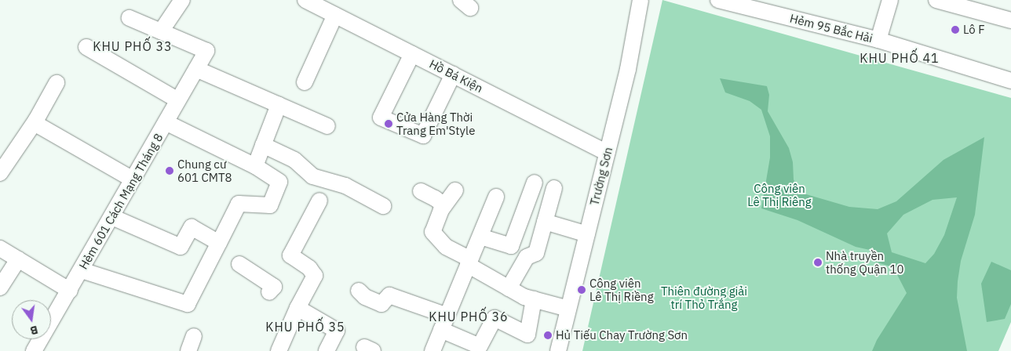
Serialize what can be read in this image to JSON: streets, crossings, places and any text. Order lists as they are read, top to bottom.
{
  "streets": {
    "street": [
      "Hẻm 95 Bắc Hải",
      "Hồ Bá Kiện",
      "Trường Sơn",
      "Hẻm 601 Cách Mạng Tháng 8"
    ]
  },
  "crossings": [
    ["Hồ Bá Kiện", "Trường Sơn"]
  ],
  "districts": [
    "KHU PHỐ 33",
    "KHU PHỐ 41",
    "KHU PHỐ 36",
    "KHU PHỐ 35"
  ],
  "parks": ["Công viên Lê Thị Riêng", "Thiên đường giải trí Thỏ Trắng"],
  "places": [
    "Lô F",
    "Cửa Hàng Thời Trang Em'Style",
    "Chung cư 601 CMT8",
    "Nhà truyền thống Quận 10",
    "Công viên Lê Thị Riềng",
    "Hủ Tiếu Chay Trường Sơn"
  ],
  "north": "bottom"
}
